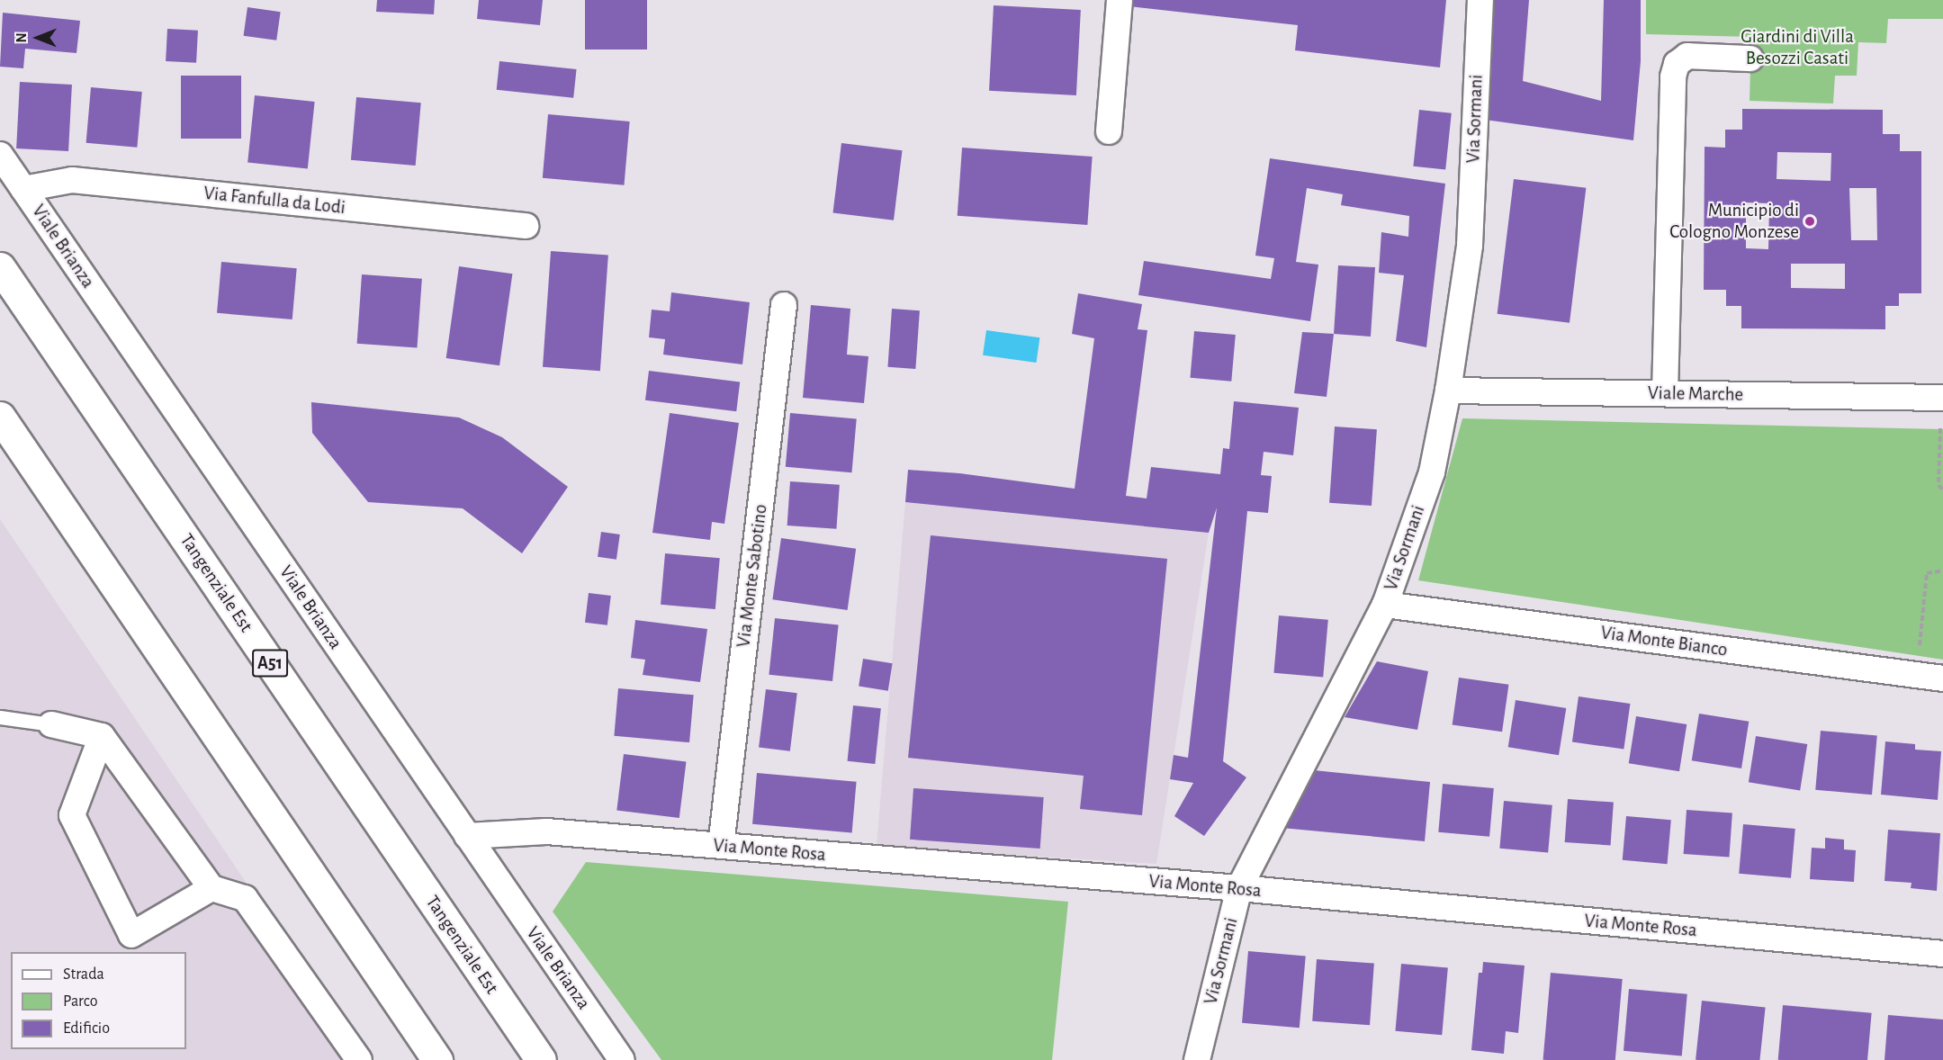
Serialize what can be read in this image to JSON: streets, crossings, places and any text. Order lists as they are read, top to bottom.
{
  "streets": {
    "highway": ["Tangenziale Est", "A51"],
    "street": [
      "Via Sormani",
      "Via Fanfulla da Lodi",
      "Viale Brianza",
      "Viale Marche",
      "Via Monte Sabotino",
      "Via Monte Bianco",
      "Via Monte Rosa"
    ]
  },
  "crossings": [
    ["Via Sormani", "Viale Marche"],
    ["Via Sormani", "Via Monte Bianco"],
    ["Via Sormani", "Via Monte Rosa"],
    ["Via Fanfulla da Lodi", "Viale Brianza"],
    ["Viale Brianza", "Via Monte Rosa"],
    ["Via Monte Sabotino", "Via Monte Rosa"]
  ],
  "parks": ["Giardini di Villa Besozzi Casati"],
  "places": ["Municipio di Cologno Monzese"],
  "legend": ["Strada", "Parco", "Edificio"],
  "north": "left"
}
